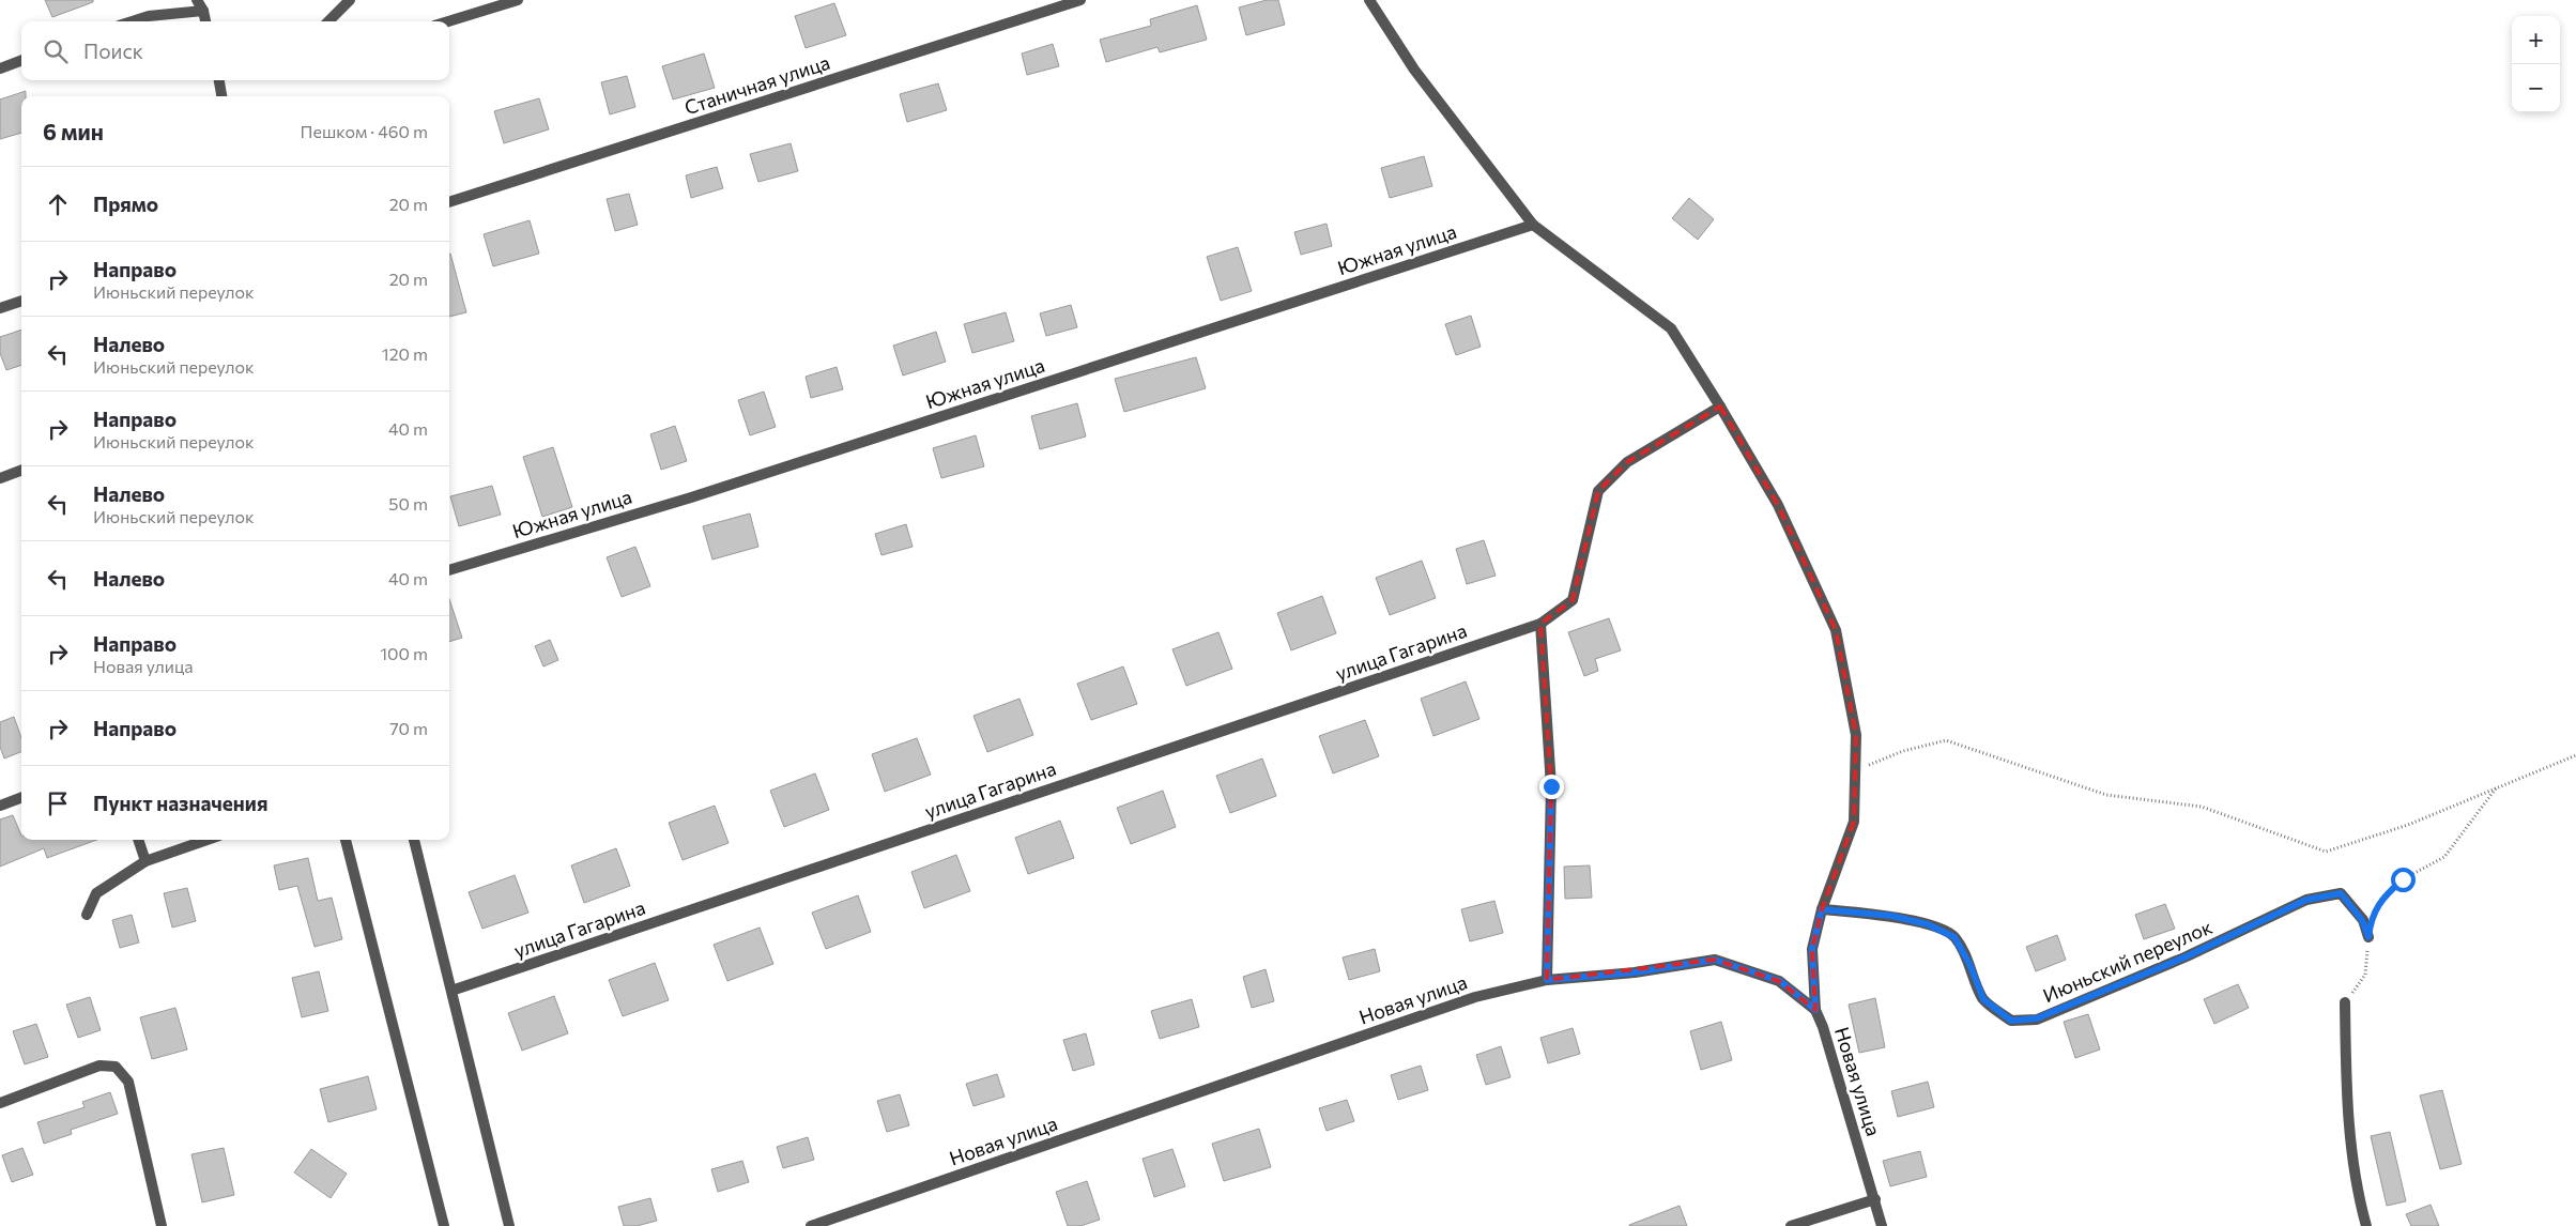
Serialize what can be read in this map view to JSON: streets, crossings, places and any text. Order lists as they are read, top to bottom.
{
  "streets": {
    "street": [
      "Станичная улица",
      "Южная улица",
      "улица Гагарина",
      "Июньский переулок",
      "Новая улица"
    ]
  },
  "page": {
    "map_buttons": ["+", "−"],
    "search": "Поиск",
    "heading": ["6 мин", "Пешком · 460 m"],
    "list": [
      ["Прямо", "20 m"],
      ["Направо", "Июньский переулок", "20 m"],
      ["Налево", "Июньский переулок", "120 m"],
      ["Направо", "Июньский переулок", "40 m"],
      ["Налево", "Июньский переулок", "50 m"],
      ["Налево", "40 m"],
      ["Направо", "Новая улица", "100 m"],
      ["Направо", "70 m"],
      "Пункт назначения"
    ]
  }
}
